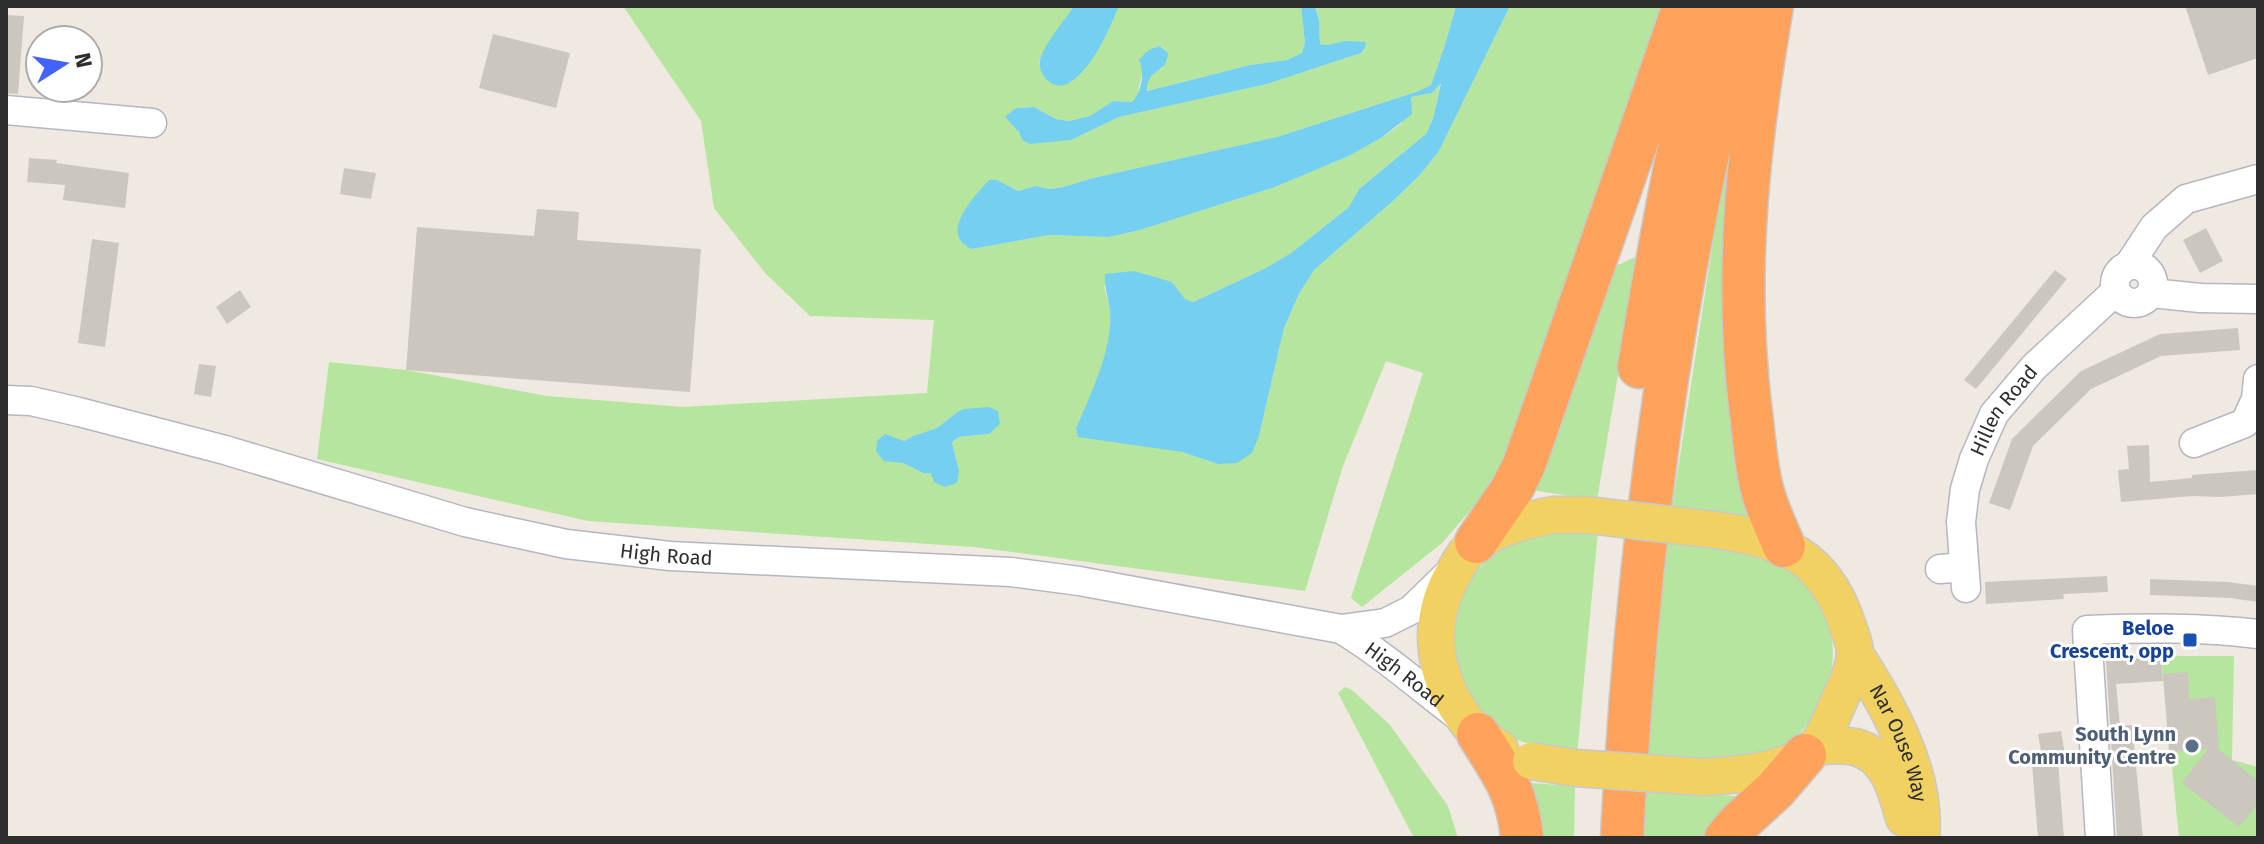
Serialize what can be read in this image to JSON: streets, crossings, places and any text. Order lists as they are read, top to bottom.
{
  "streets": {
    "main road": ["Nar Ouse Way"],
    "street": ["Hillen Road", "High Road"]
  },
  "places": {
    "transit": ["Beloe Crescent, opp"],
    "other": ["South Lynn Community Centre"]
  },
  "north": "right"
}
